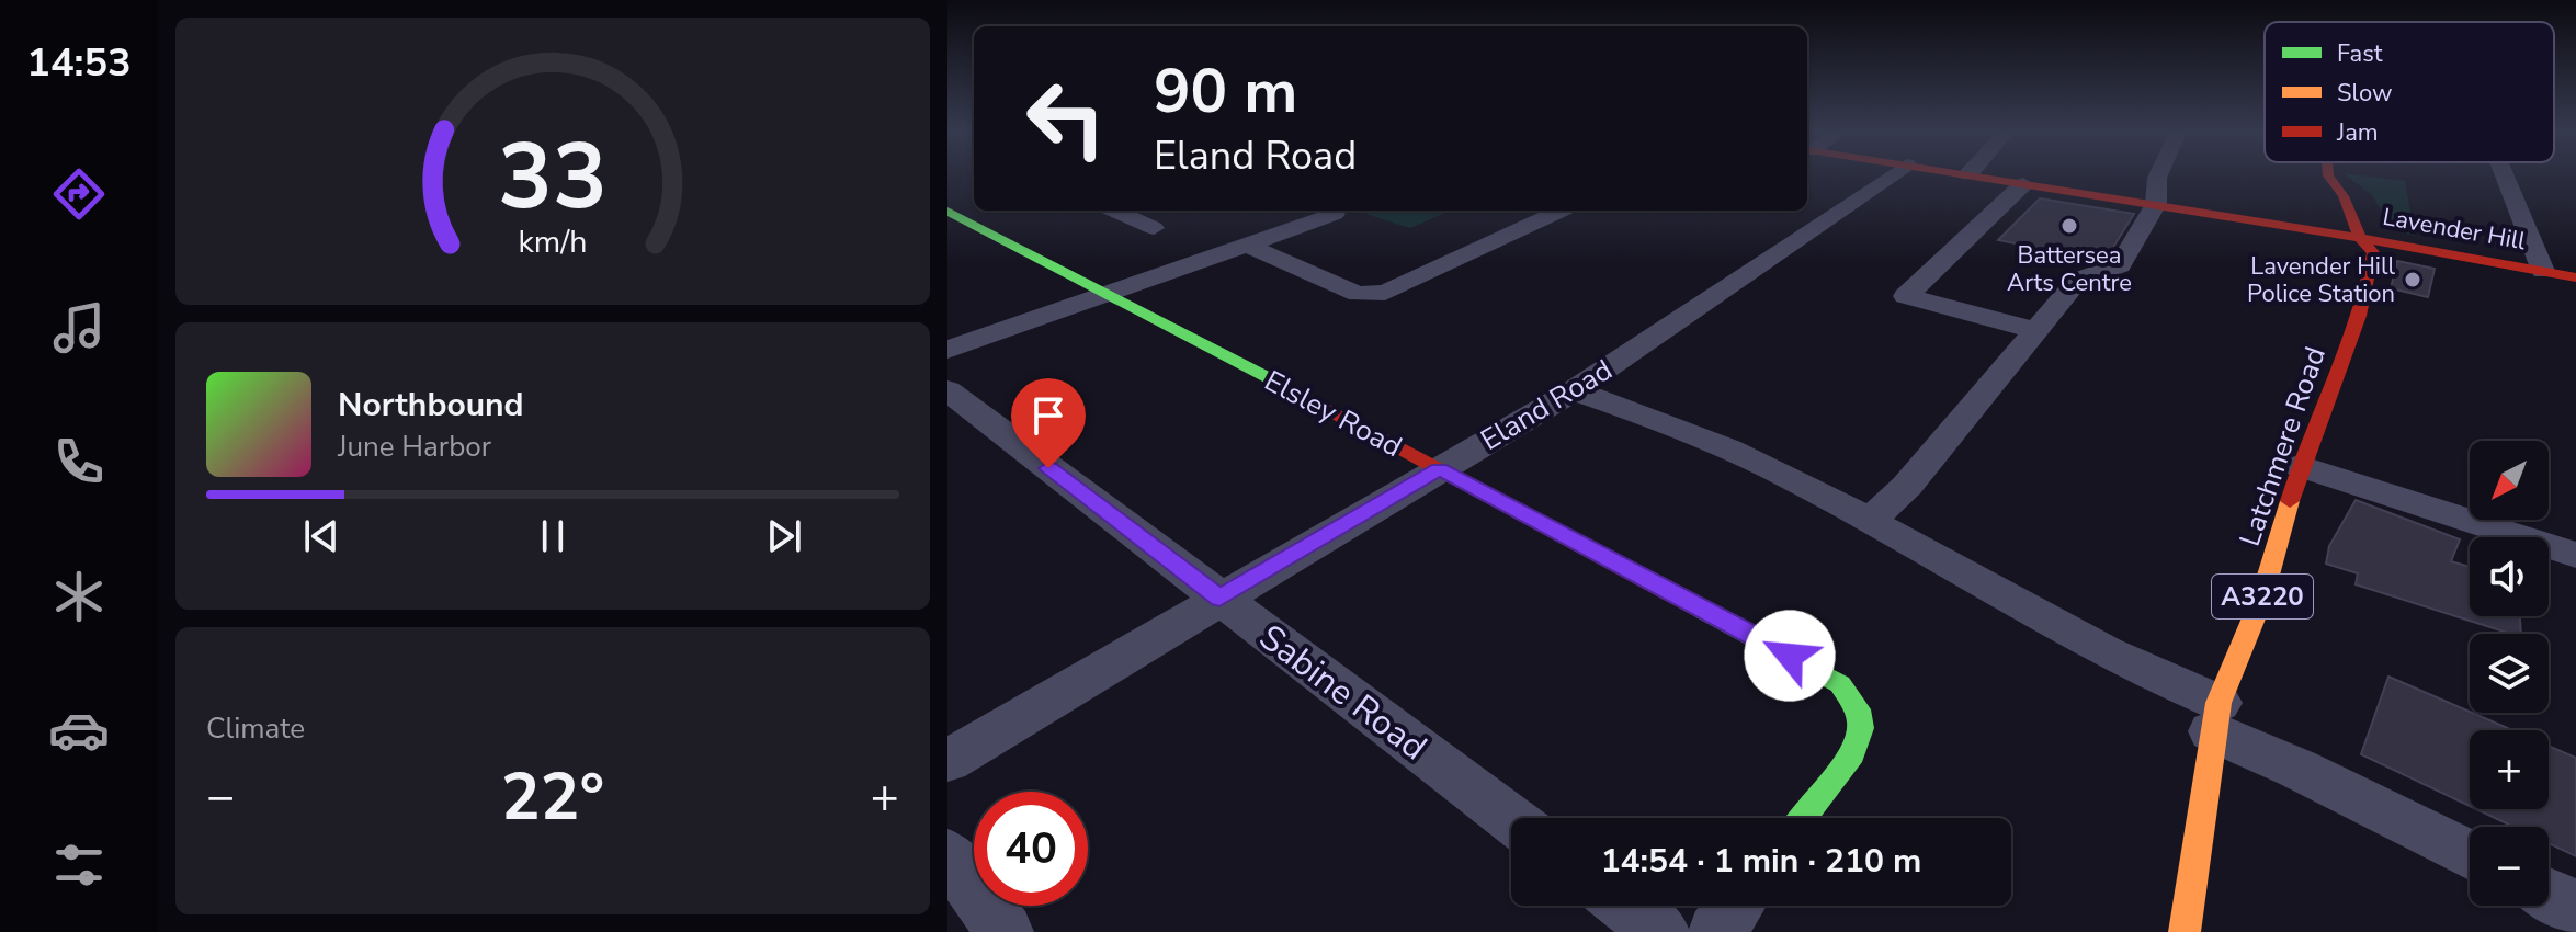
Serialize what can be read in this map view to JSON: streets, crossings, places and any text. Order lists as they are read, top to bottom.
{
  "streets": {
    "main road": [
      "Lavender Hill",
      "Elsley Road",
      "Latchmere Road",
      "A3220"
    ],
    "street": ["Eland Road", "Sabine Road"]
  },
  "crossings": [
    ["Lavender Hill", "Latchmere Road"],
    ["Lavender Hill", "A3220"],
    ["Eland Road", "Elsley Road"],
    ["Eland Road", "Sabine Road"],
    ["Latchmere Road", "A3220"]
  ],
  "places": ["Battersea Arts Centre", "Lavender Hill Police Station"],
  "legend": ["Fast", "Slow", "Jam"],
  "north": "bottom left",
  "page": {
    "tabs": "14:53",
    "turn": ["90 m", "Eland Road"],
    "song": ["Northbound", "June Harbor"],
    "map_buttons": ["+", "−"],
    "tile": "Climate",
    "heat": ["−", "22°", "+"],
    "limit": "40",
    "trip": "14:54 · 1 min · 210 m",
    "gauge": ["33", "km/h"]
  }
}
